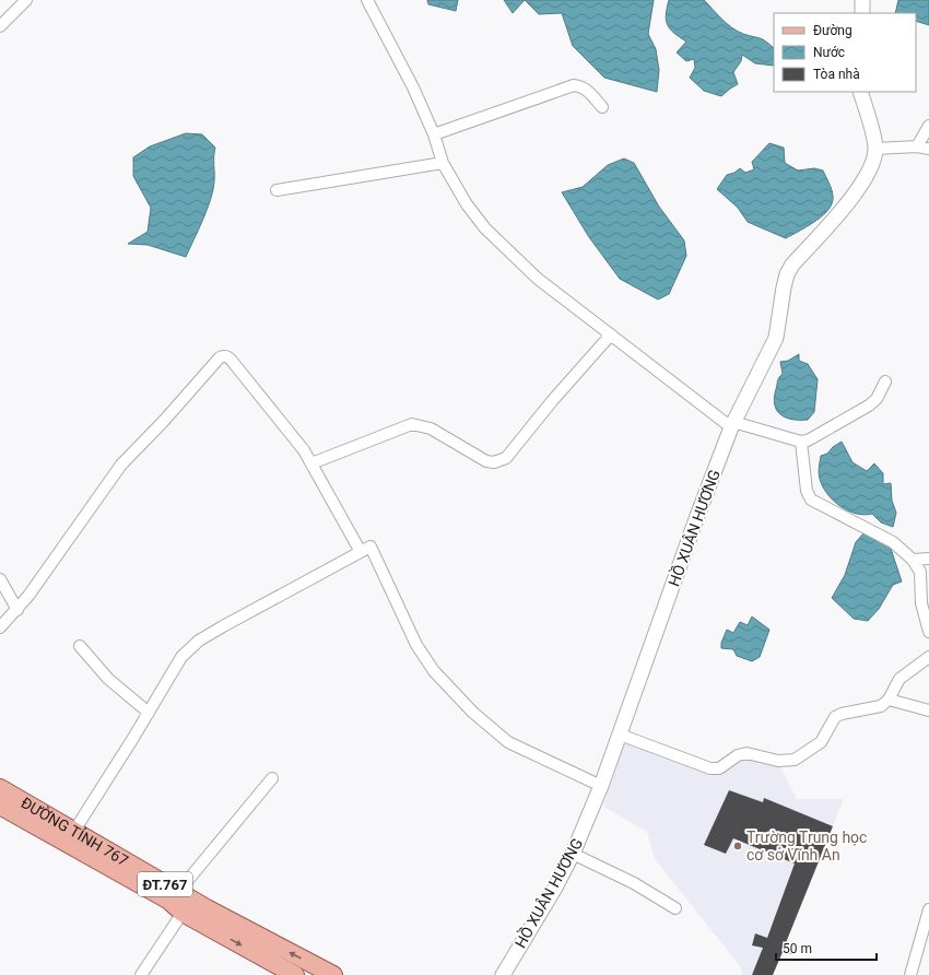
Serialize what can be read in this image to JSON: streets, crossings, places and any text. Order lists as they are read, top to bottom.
{
  "streets": {
    "main road": ["ĐƯỜNG TỈNH 767", "ĐT.767"],
    "street": ["HỒ XUÂN HƯƠNG"]
  },
  "places": ["Trường Trung học cơ sở Vĩnh An"],
  "legend": ["Đường", "Nước", "Tòa nhà"],
  "scale_bar": "50 m"
}
